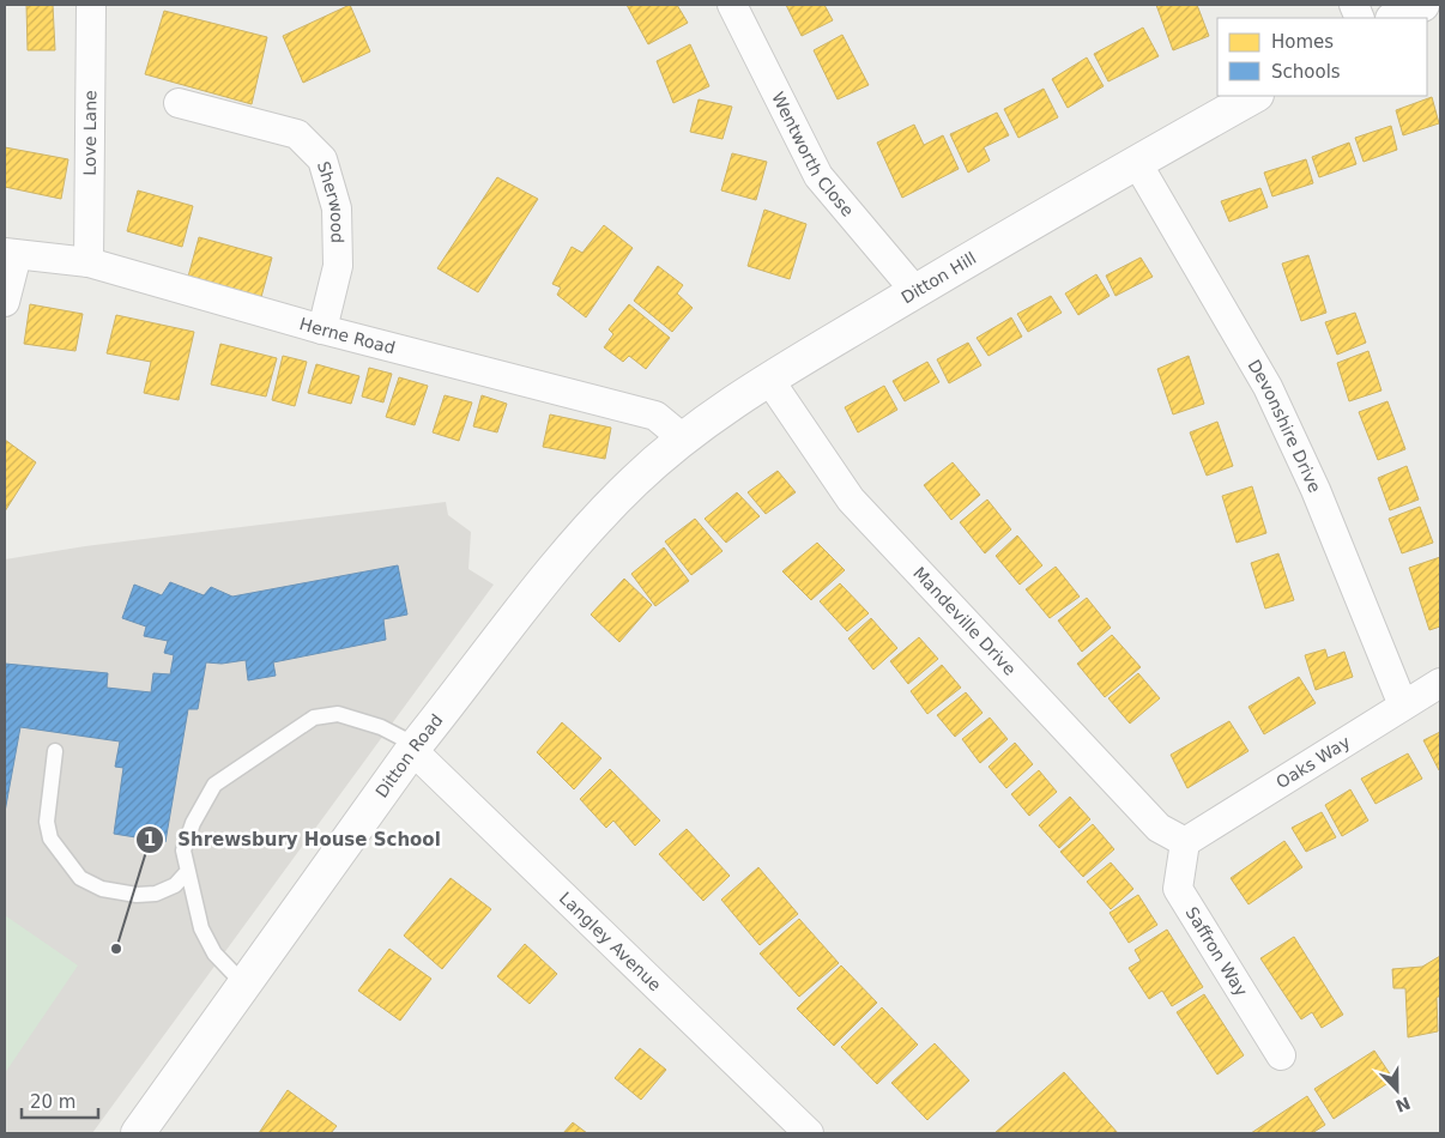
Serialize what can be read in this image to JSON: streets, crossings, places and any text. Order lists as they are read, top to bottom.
{
  "streets": {
    "street": [
      "Love Lane",
      "Wentworth Close",
      "Sherwood",
      "Ditton Hill",
      "Herne Road",
      "Devonshire Drive",
      "Mandeville Drive",
      "Ditton Road",
      "Oaks Way",
      "Langley Avenue",
      "Saffron Way"
    ]
  },
  "crossings": [
    ["Love Lane", "Herne Road"],
    ["Wentworth Close", "Ditton Hill"],
    ["Sherwood", "Herne Road"],
    ["Ditton Hill", "Herne Road"],
    ["Ditton Hill", "Devonshire Drive"],
    ["Ditton Hill", "Mandeville Drive"],
    ["Ditton Hill", "Ditton Road"],
    ["Devonshire Drive", "Oaks Way"],
    ["Mandeville Drive", "Oaks Way"],
    ["Mandeville Drive", "Saffron Way"],
    ["Ditton Road", "Langley Avenue"],
    ["Oaks Way", "Saffron Way"]
  ],
  "places": ["Shrewsbury House School"],
  "legend": ["Homes", "Schools"],
  "scale_bar": "20 m",
  "north": "bottom"
}
